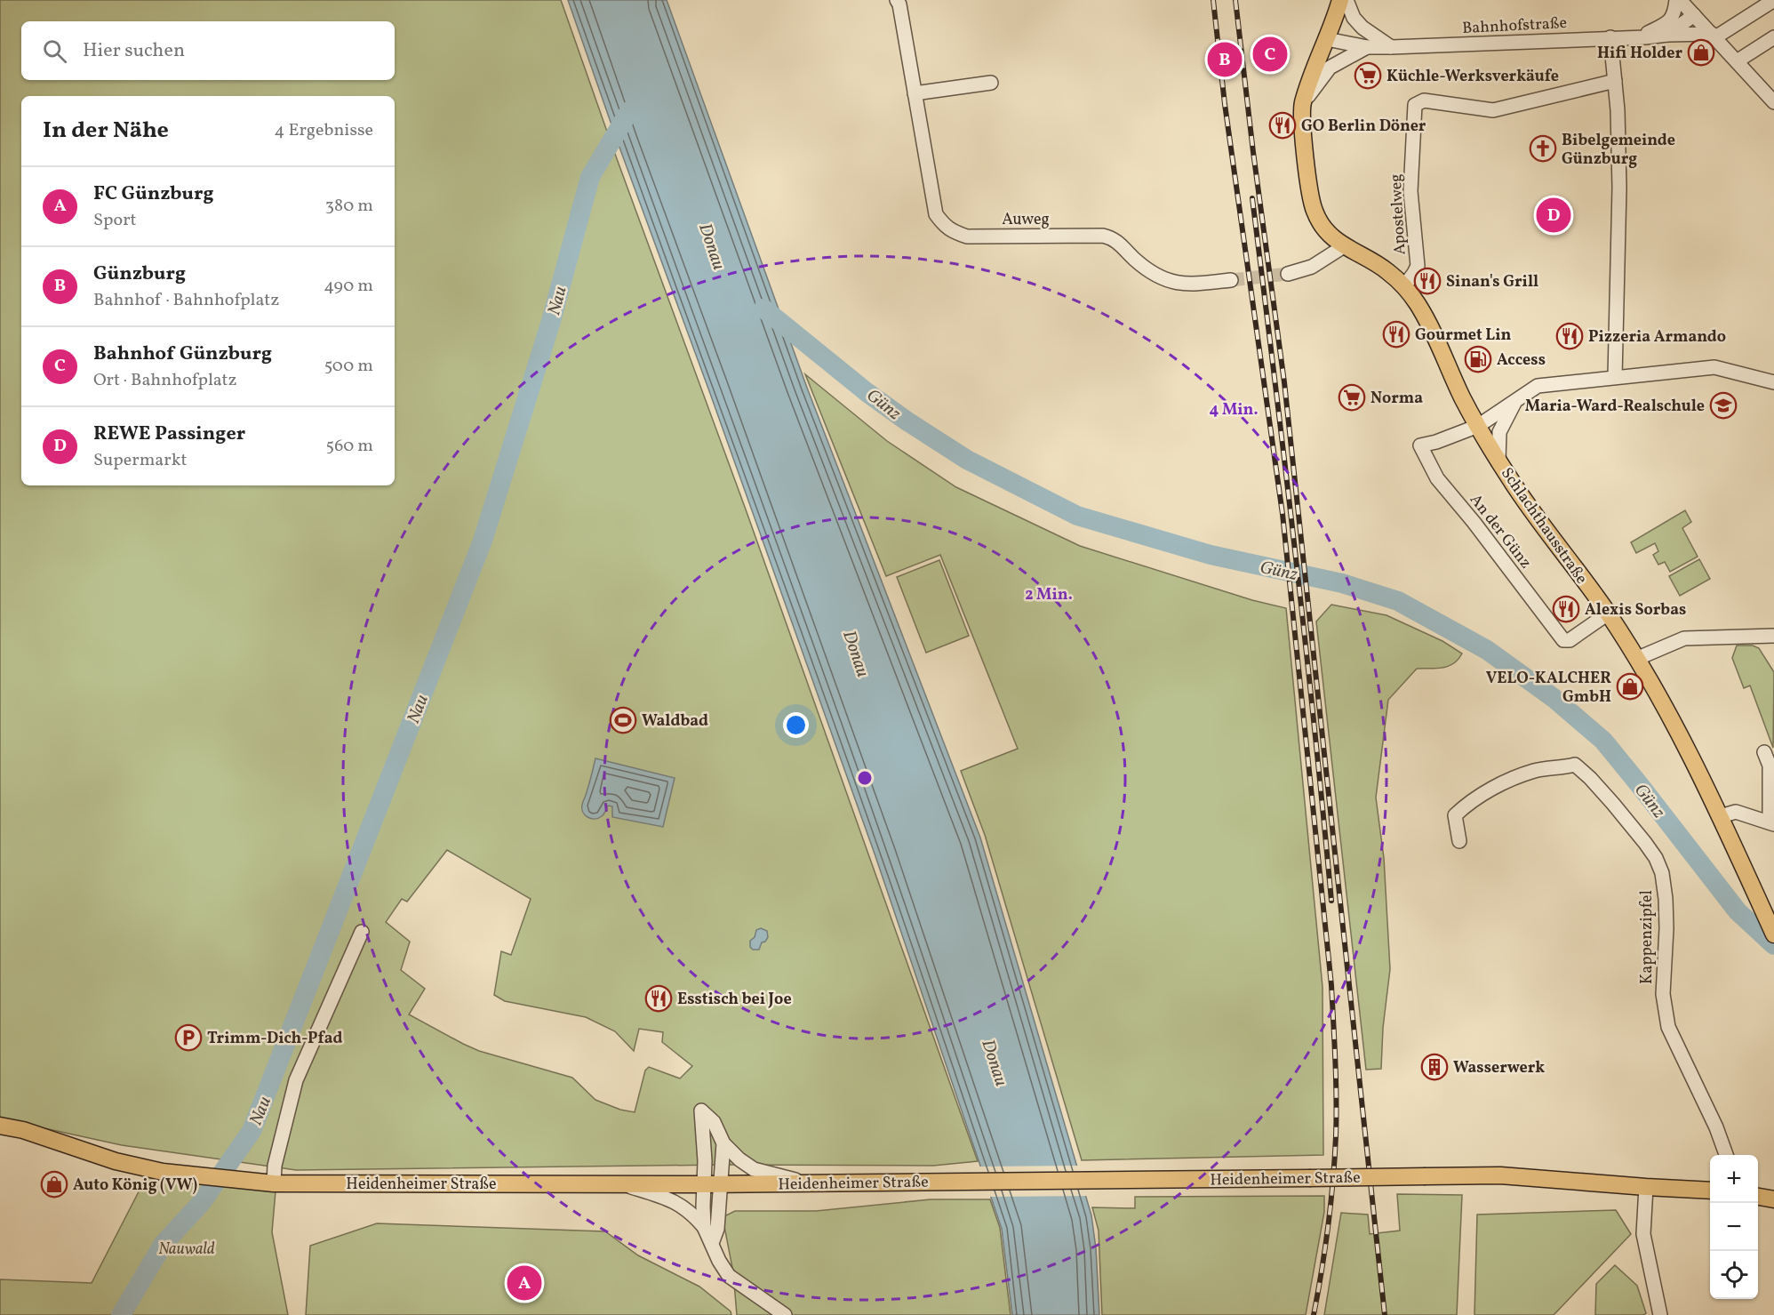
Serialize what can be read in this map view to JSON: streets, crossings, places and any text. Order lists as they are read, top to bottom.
{
  "streets": {
    "main road": ["Schlachthausstraße", "Heidenheimer Straße"],
    "street": [
      "Bahnhofstraße",
      "Apostelweg",
      "Auweg",
      "An der Günz",
      "Kappenzipfel"
    ]
  },
  "crossings": [
    ["Bahnhofstraße", "Schlachthausstraße"],
    ["Apostelweg", "Schlachthausstraße"],
    ["Schlachthausstraße", "An der Günz"]
  ],
  "water": ["Donau", "Nau", "Günz"],
  "parks": ["Nauwald"],
  "places": {
    "shop": ["Hifi Holder", "VELO-KALCHER GmbH", "Auto König (VW)"],
    "supermarket": ["Küchle-Werksverkäufe", "Norma"],
    "restaurant": [
      "GO Berlin Döner",
      "Sinan's Grill",
      "Gourmet Lin",
      "Pizzeria Armando",
      "Alexis Sorbas",
      "Esstisch bei Joe"
    ],
    "church": ["Bibelgemeinde Günzburg"],
    "fuel station": ["Access"],
    "school or university": ["Maria-Ward-Realschule"],
    "sports": ["Waldbad"],
    "parking": ["Trimm-Dich-Pfad"],
    "building": ["Wasserwerk"]
  },
  "page": {
    "search": "Hier suchen",
    "pins": [
      "C",
      "B",
      "D",
      "A"
    ],
    "heading": ["In der Nähe", "4 Ergebnisse"],
    "list": [
      {
        "mark": "A",
        "name": "FC Günzburg",
        "note": "Sport",
        "value": "380 m"
      },
      {
        "mark": "B",
        "name": "Günzburg",
        "note": "Bahnhof · Bahnhofplatz",
        "value": "490 m"
      },
      {
        "mark": "C",
        "name": "Bahnhof Günzburg",
        "note": "Ort · Bahnhofplatz",
        "value": "500 m"
      },
      {
        "mark": "D",
        "name": "REWE Passinger",
        "note": "Supermarkt",
        "value": "560 m"
      }
    ],
    "map_buttons": ["+", "−"]
  },
  "rings": ["4 Min.", "2 Min."]
}
